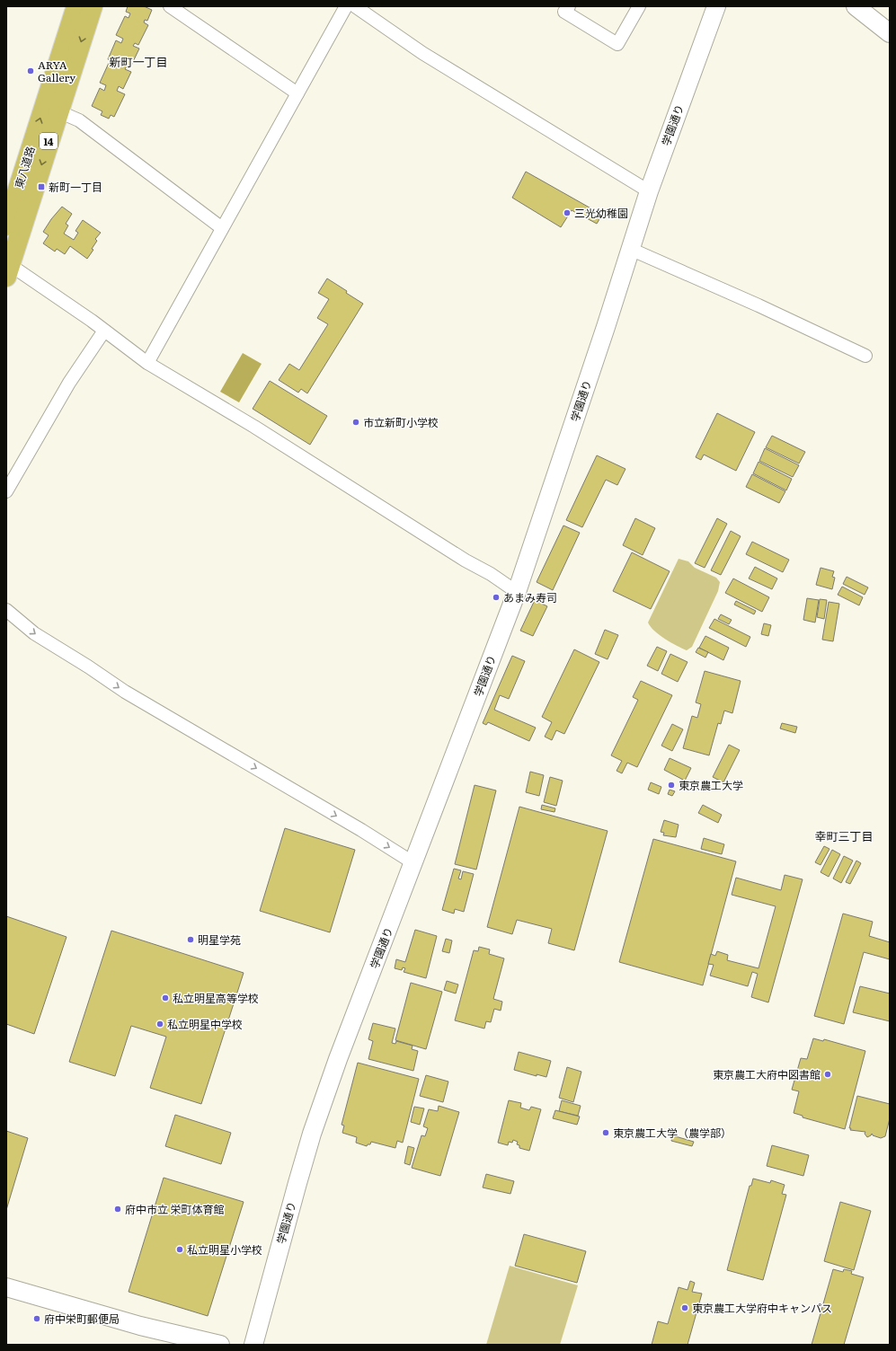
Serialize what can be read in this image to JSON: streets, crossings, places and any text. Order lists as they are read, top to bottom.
{
  "streets": {
    "main road": ["14", "東八道路"],
    "street": ["学園通り"]
  },
  "districts": ["新町一丁目", "幸町三丁目"],
  "places": {
    "other": [
      "ARYA Gallery",
      "三光幼稚園",
      "市立新町小学校",
      "あまみ寿司",
      "東京農工大学",
      "明星学苑",
      "私立明星高等学校",
      "私立明星中学校",
      "東京農工大府中図書館",
      "東京農工大学（農学部）",
      "府中市立 栄町体育館",
      "私立明星小学校",
      "東京農工大学府中キャンパス",
      "府中栄町郵便局"
    ],
    "transit": ["新町一丁目"]
  }
}
